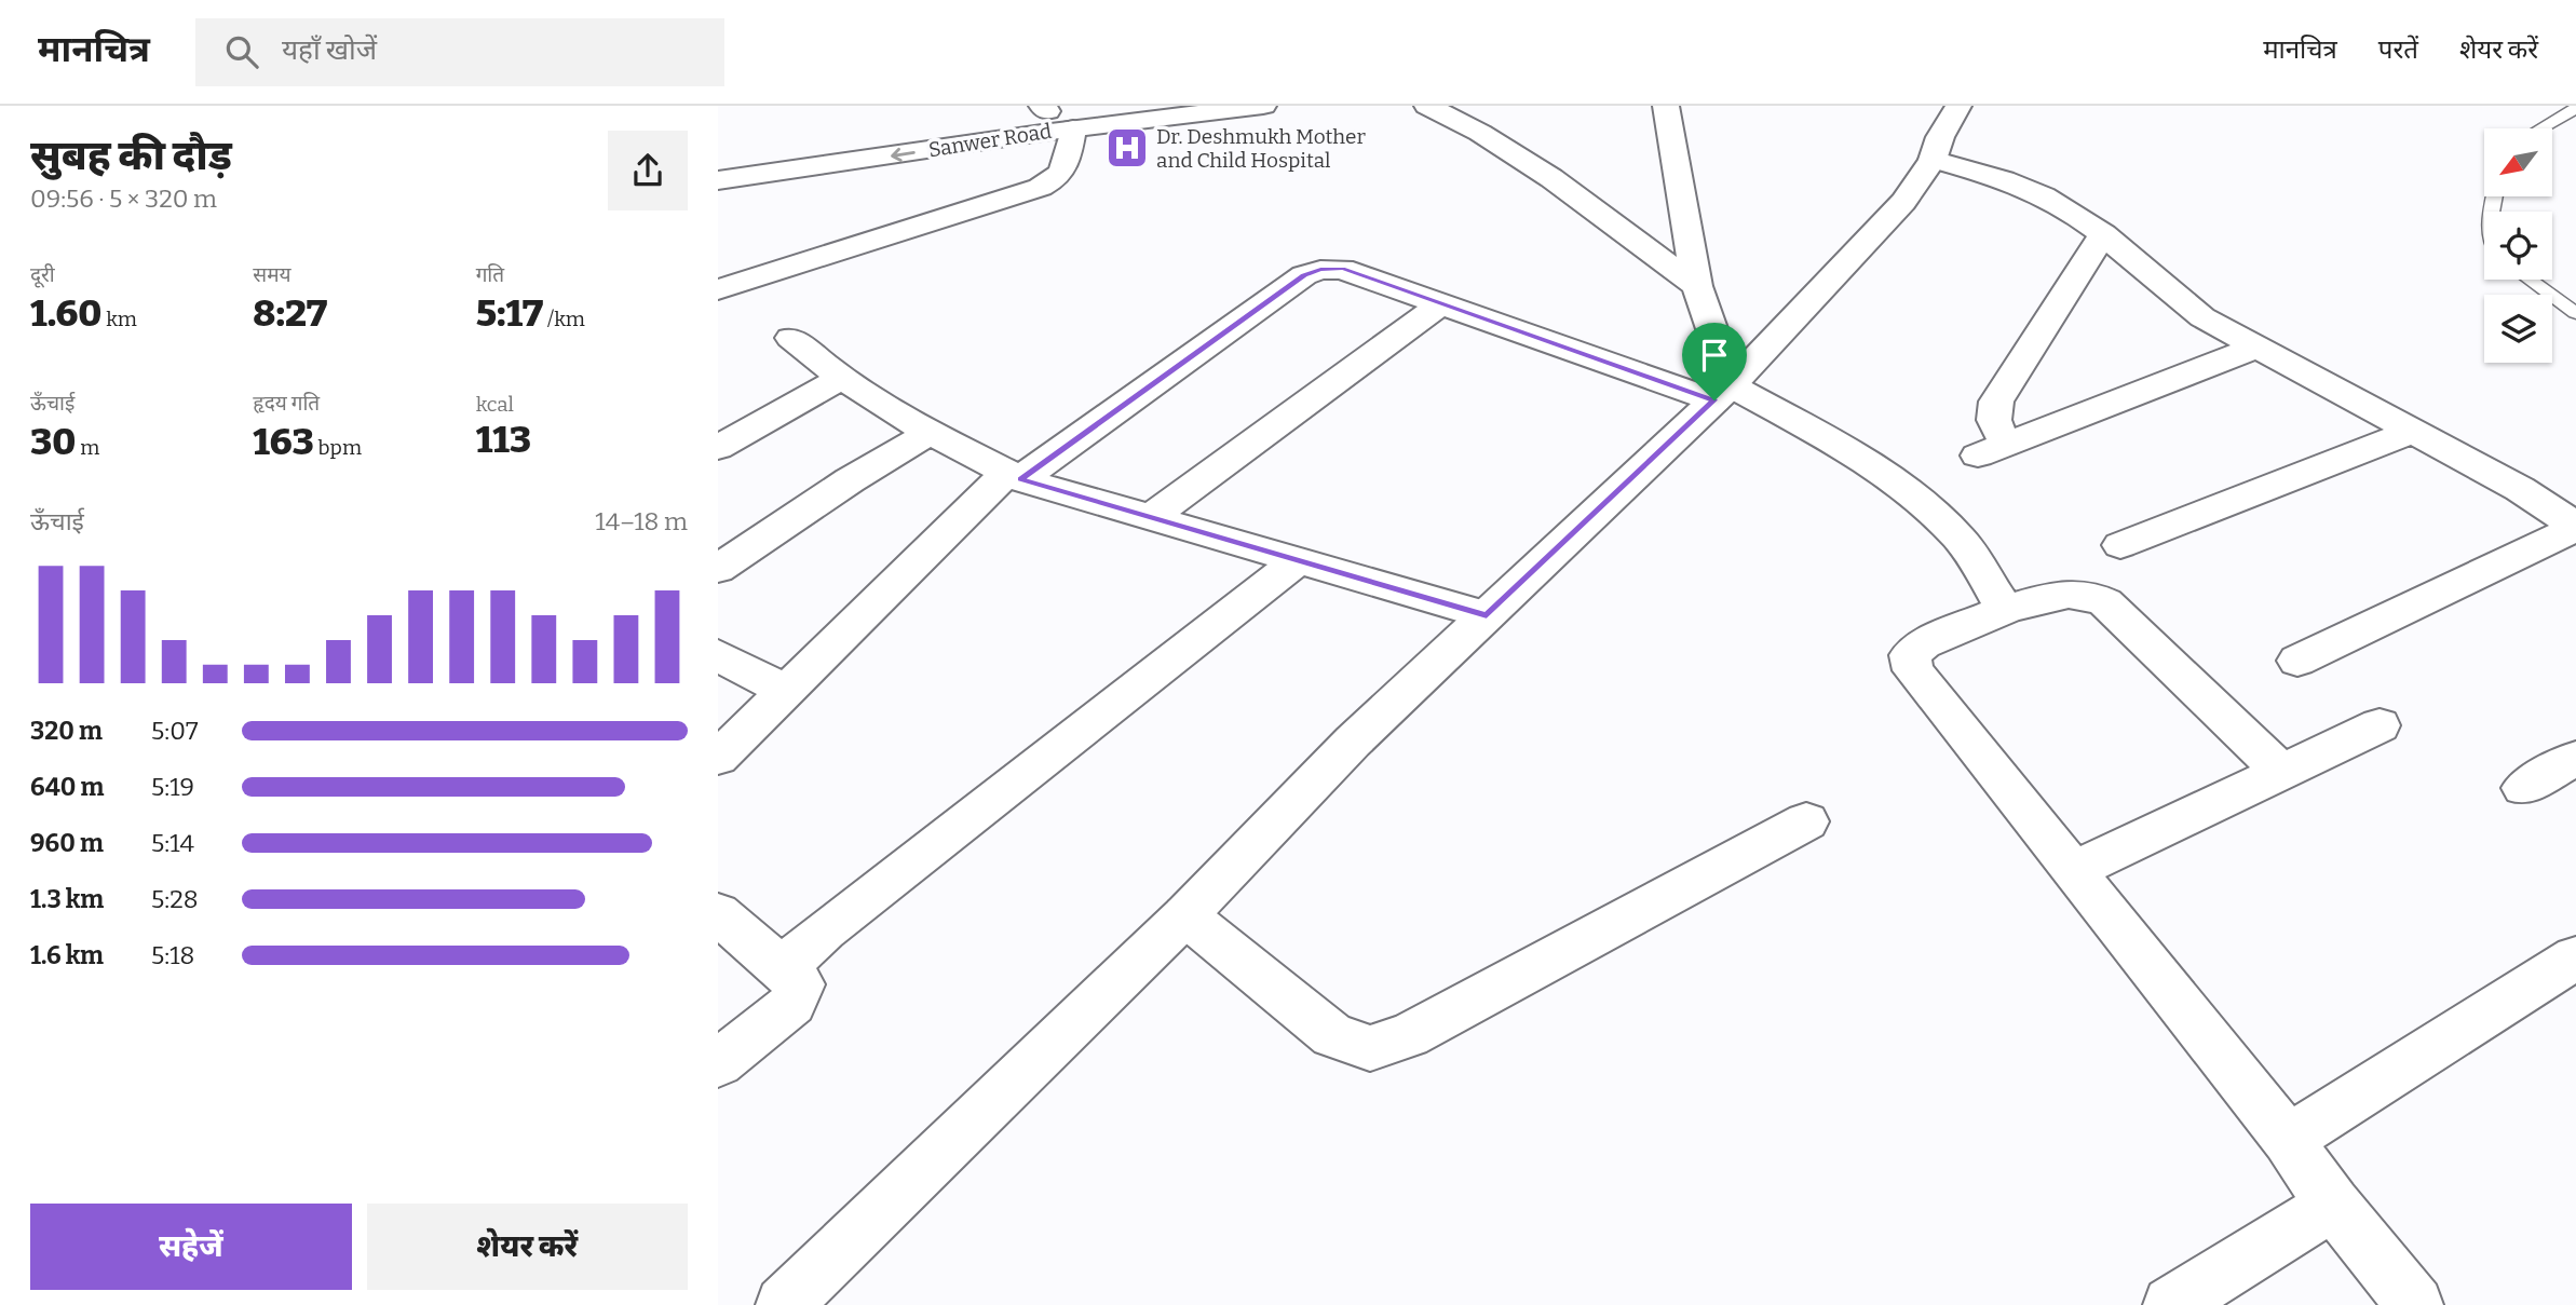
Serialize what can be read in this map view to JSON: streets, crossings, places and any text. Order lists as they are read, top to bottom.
{
  "streets": {
    "street": ["Sanwer Road"]
  },
  "places": {
    "hospital": ["Dr. Deshmukh Mother and Child Hospital"]
  },
  "north": "bottom left",
  "page": {
    "header": "मानचित्र",
    "search": "यहाँ खोजें",
    "nav": ["मानचित्र", "परतें", "शेयर करें"],
    "heading": ["सुबह की दौड़", "09:56 · 5 × 320 m"],
    "stats": [
      ["दूरी", "1.60 km"],
      ["समय", "8:27"],
      ["गति", "5:17 /km"],
      ["ऊँचाई", "30 m"],
      ["हृदय गति", "163 bpm"],
      ["kcal", "113"]
    ],
    "chart": ["ऊँचाई", "14–18 m"],
    "list": [
      {
        "name": "320 m",
        "note": "5:07"
      },
      {
        "name": "640 m",
        "note": "5:19"
      },
      {
        "name": "960 m",
        "note": "5:14"
      },
      {
        "name": "1.3 km",
        "note": "5:28"
      },
      {
        "name": "1.6 km",
        "note": "5:18"
      }
    ],
    "buttons": ["सहेजें", "शेयर करें"]
  }
}
